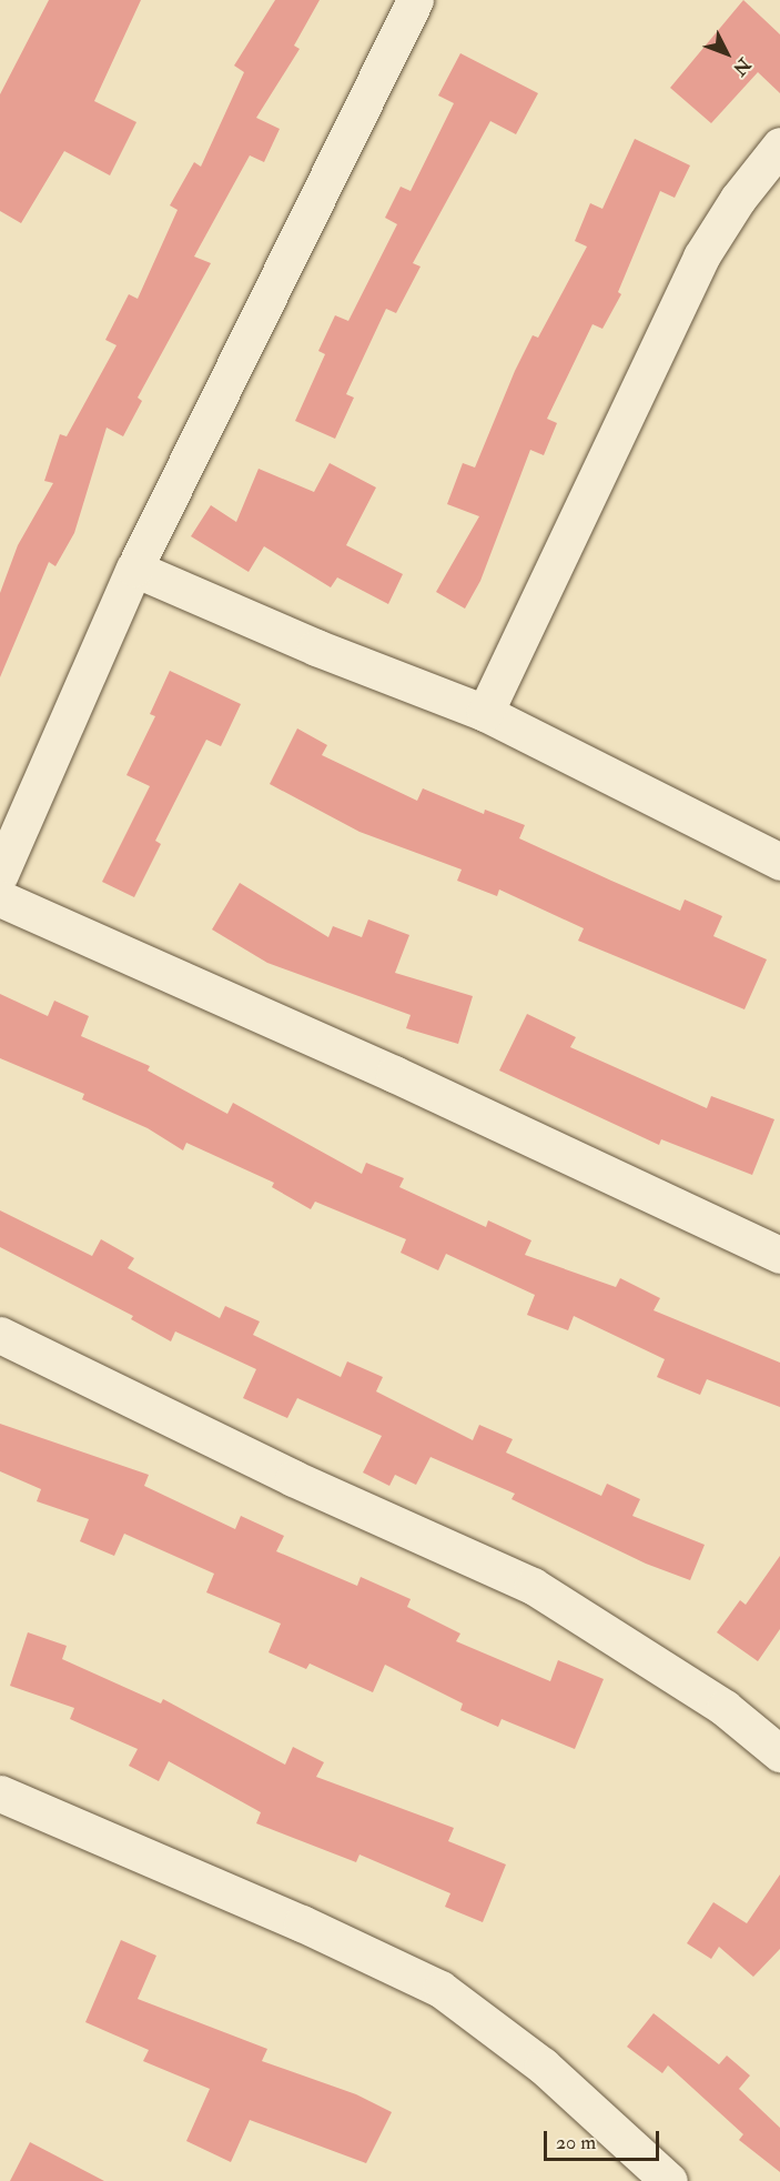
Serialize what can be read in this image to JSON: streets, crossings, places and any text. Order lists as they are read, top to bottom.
{
  "scale_bar": "20 m",
  "north": "bottom right"
}
